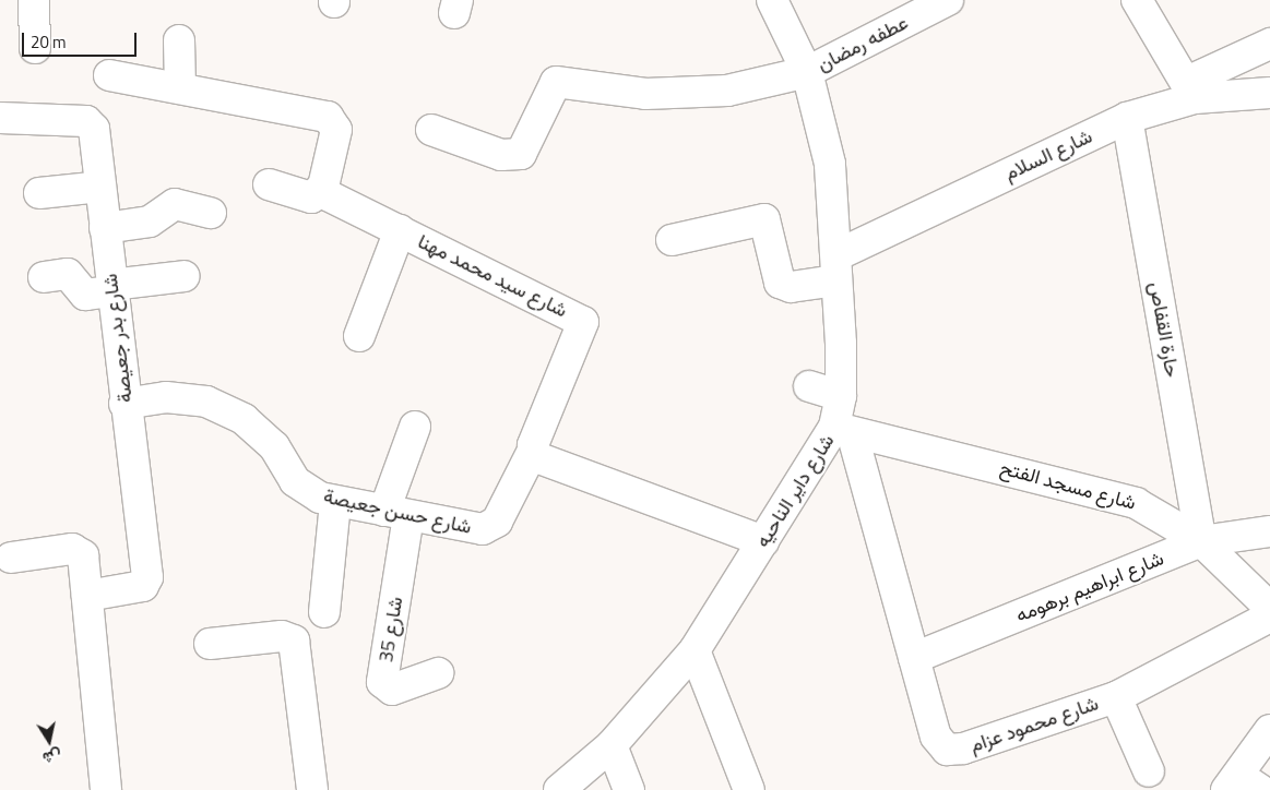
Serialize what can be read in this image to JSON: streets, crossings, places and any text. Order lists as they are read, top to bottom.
{
  "streets": {
    "street": [
      "عطفه رمضان",
      "شارع السلام",
      "شارع سيد محمد مهنا",
      "حارة القفاص",
      "شارع بدر جعيصة",
      "شارع مسجد الفتح",
      "شارع داير الناحيه",
      "شارع حسن جعيصة",
      "شارع ابراهيم برهومه",
      "شارع 35",
      "شارع محمود عزام"
    ]
  },
  "crossings": [
    ["عطفه رمضان", "شارع داير الناحيه"],
    ["شارع السلام", "حارة القفاص"],
    ["شارع السلام", "شارع داير الناحيه"],
    ["شارع سيد محمد مهنا", "شارع حسن جعيصة"],
    ["حارة القفاص", "شارع مسجد الفتح"],
    ["حارة القفاص", "شارع ابراهيم برهومه"],
    ["شارع بدر جعيصة", "شارع حسن جعيصة"],
    ["شارع مسجد الفتح", "شارع داير الناحيه"],
    ["شارع مسجد الفتح", "شارع ابراهيم برهومه"],
    ["شارع مسجد الفتح", "شارع محمود عزام"],
    ["شارع داير الناحيه", "شارع محمود عزام"],
    ["شارع حسن جعيصة", "شارع 35"],
    ["شارع ابراهيم برهومه", "شارع محمود عزام"]
  ],
  "scale_bar": "20 m",
  "north": "bottom"
}
